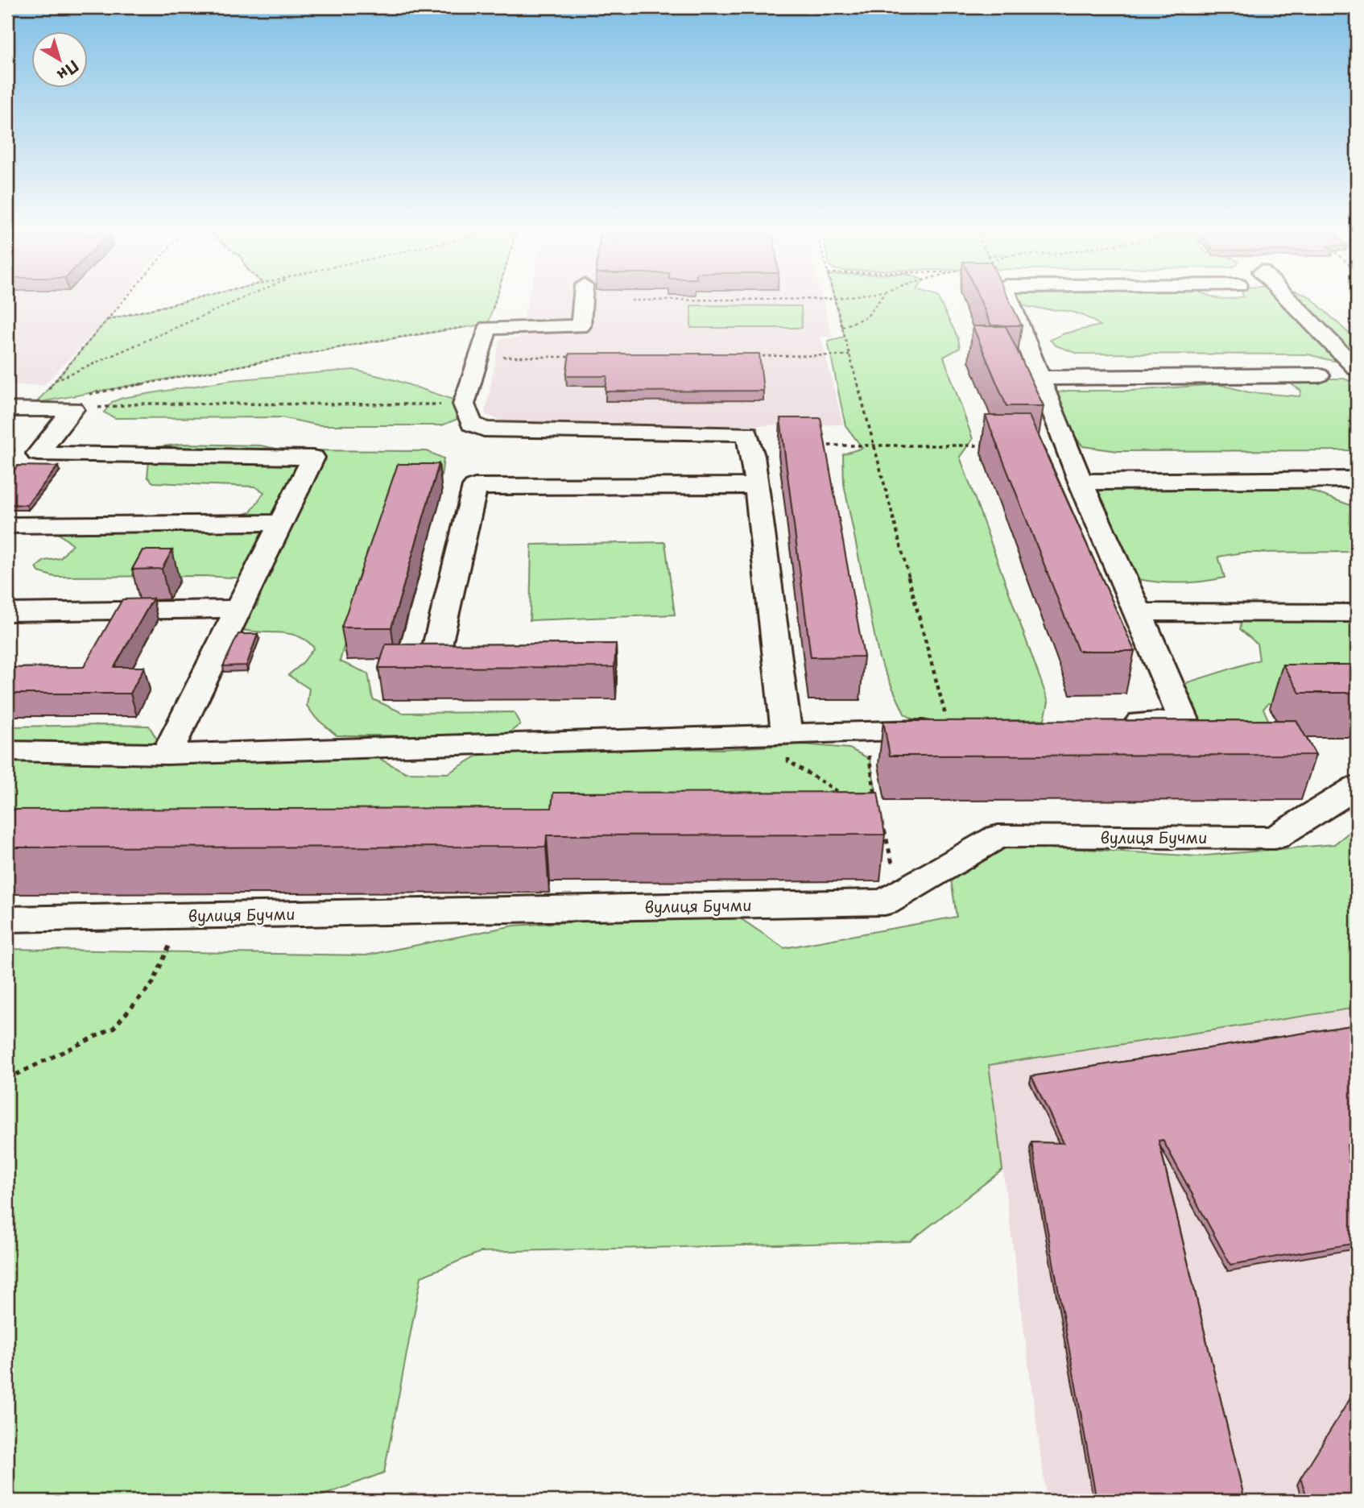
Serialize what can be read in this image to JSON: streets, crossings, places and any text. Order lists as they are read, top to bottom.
{
  "streets": {
    "street": ["вулиця Бучми"]
  },
  "north": "bottom right"
}
